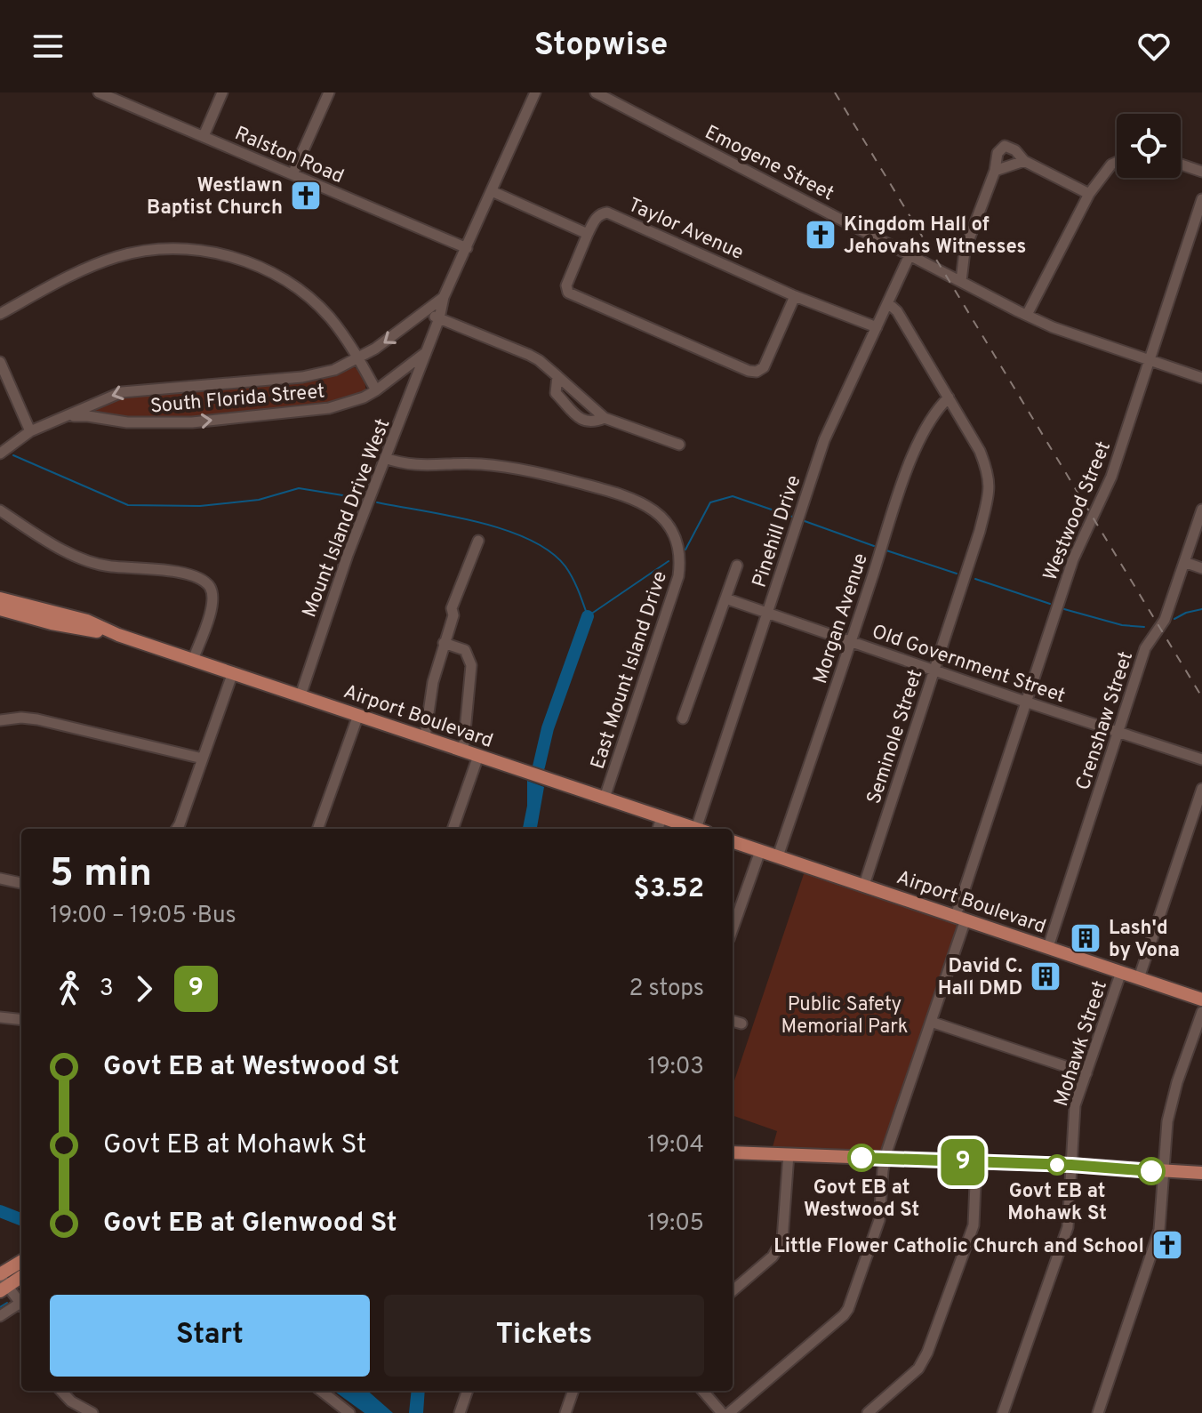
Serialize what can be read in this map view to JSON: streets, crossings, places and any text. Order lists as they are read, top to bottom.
{
  "streets": {
    "main road": ["Airport Boulevard"],
    "street": [
      "Ralston Road",
      "Emogene Street",
      "Taylor Avenue",
      "South Florida Street",
      "Westwood Street",
      "Mount Island Drive West",
      "Pinehill Drive",
      "Morgan Avenue",
      "Old Government Street",
      "East Mount Island Drive",
      "Crenshaw Street",
      "Seminole Street",
      "Mohawk Street"
    ]
  },
  "crossings": [
    ["Ralston Road", "South Florida Street"],
    ["Emogene Street", "Westwood Street"],
    ["Emogene Street", "Pinehill Drive"],
    ["Taylor Avenue", "Pinehill Drive"],
    ["South Florida Street", "Mount Island Drive West"],
    ["Westwood Street", "Old Government Street"],
    ["Westwood Street", "Airport Boulevard"],
    ["Mount Island Drive West", "East Mount Island Drive"],
    ["Mount Island Drive West", "Airport Boulevard"],
    ["Pinehill Drive", "Old Government Street"],
    ["Morgan Avenue", "Old Government Street"],
    ["Morgan Avenue", "Airport Boulevard"],
    ["Morgan Avenue", "Seminole Street"],
    ["Old Government Street", "Crenshaw Street"],
    ["Old Government Street", "Seminole Street"],
    ["East Mount Island Drive", "Airport Boulevard"],
    ["Airport Boulevard", "Crenshaw Street"],
    ["Airport Boulevard", "Seminole Street"],
    ["Airport Boulevard", "Mohawk Street"]
  ],
  "parks": ["Public Safety Memorial Park"],
  "places": {
    "church": ["Westlawn Baptist Church", "Kingdom Hall of Jehovahs Witnesses", "Little Flower Catholic Church and School"],
    "building": ["Lash'd by Vona", "David C. Hall DMD"],
    "other": ["Govt EB at Westwood St", "Govt EB at Mohawk St"]
  },
  "lines": ["bus line 9"],
  "page": {
    "header": "Stopwise",
    "on_map": "9",
    "heading": ["5 min", "19:00 – 19:05 · Bus", "$3.52"],
    "legs": ["3", "9", "2 stops"],
    "list": [
      {
        "name": "Govt EB at Westwood St",
        "value": "19:03"
      },
      {
        "name": "Govt EB at Mohawk St",
        "value": "19:04"
      },
      {
        "name": "Govt EB at Glenwood St",
        "value": "19:05"
      }
    ],
    "buttons": ["Start", "Tickets"]
  }
}
